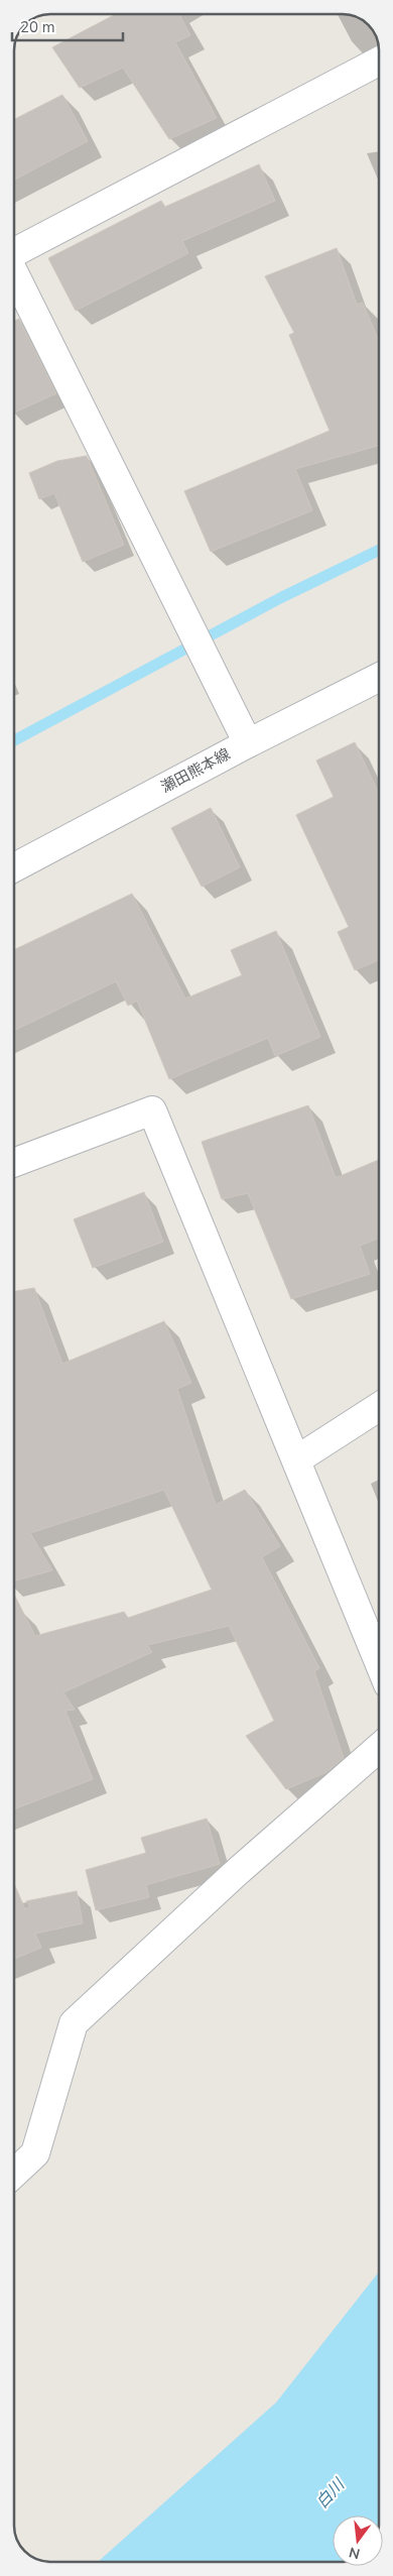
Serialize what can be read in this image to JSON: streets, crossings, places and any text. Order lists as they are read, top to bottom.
{
  "streets": {
    "street": ["瀬田熊本線"]
  },
  "water": ["白川"],
  "scale_bar": "20 m",
  "north": "bottom"
}
